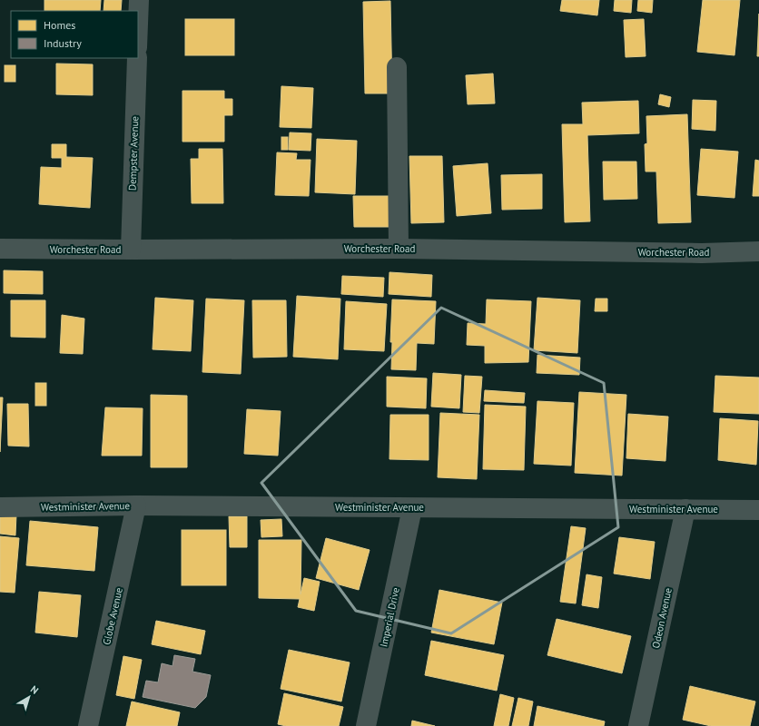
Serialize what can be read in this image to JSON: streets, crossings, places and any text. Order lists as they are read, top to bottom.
{
  "streets": {
    "street": [
      "Dempster Avenue",
      "Worchester Road",
      "Westminister Avenue",
      "Globe Avenue",
      "Imperial Drive",
      "Odeon Avenue"
    ]
  },
  "crossings": [
    ["Dempster Avenue", "Worchester Road"],
    ["Westminister Avenue", "Globe Avenue"],
    ["Westminister Avenue", "Imperial Drive"],
    ["Westminister Avenue", "Odeon Avenue"]
  ],
  "legend": ["Homes", "Industry"],
  "north": "top right"
}
